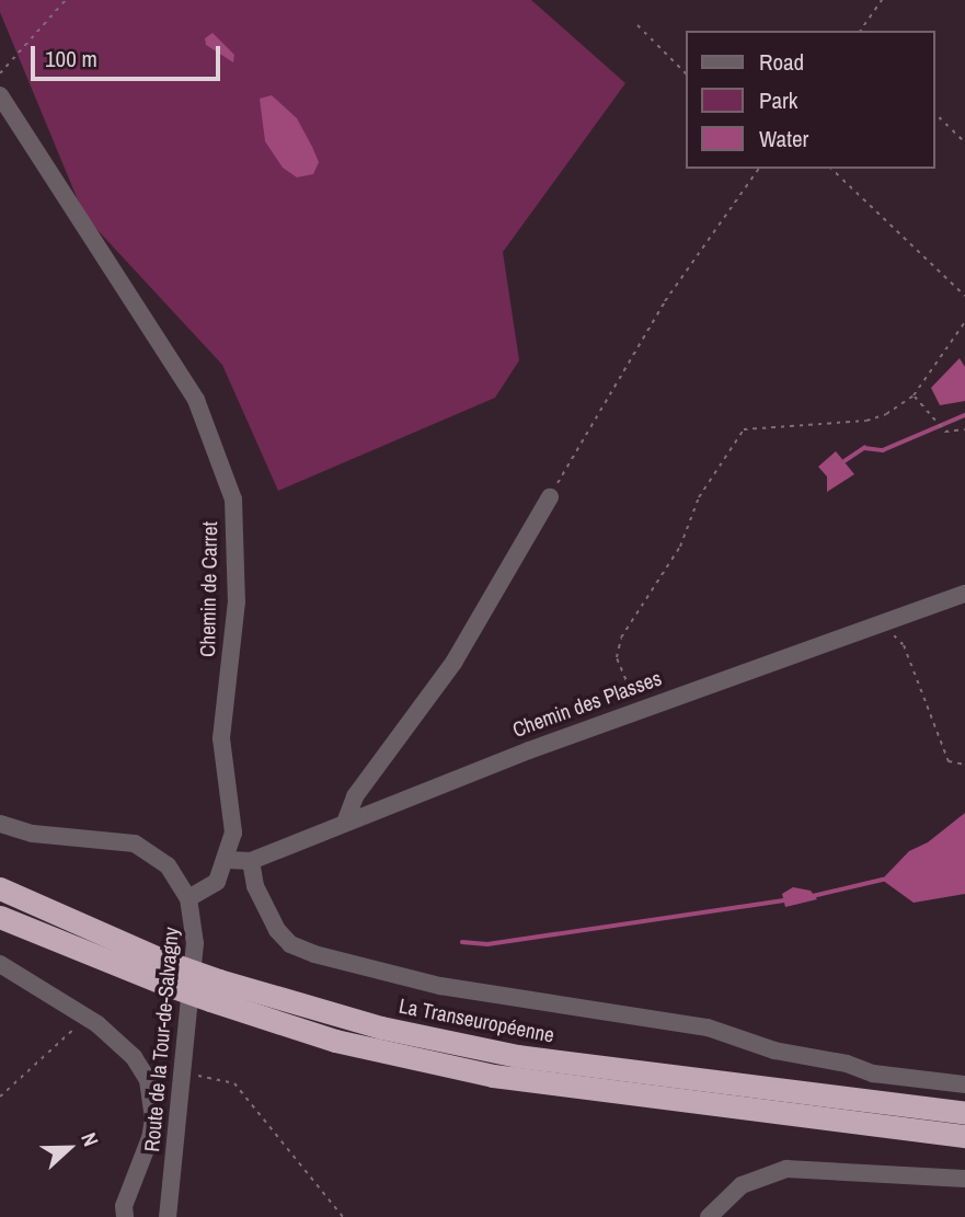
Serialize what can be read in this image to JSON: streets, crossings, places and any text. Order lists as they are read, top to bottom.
{
  "streets": {
    "highway": ["La Transeuropéenne"],
    "street": ["Chemin de Carret", "Chemin des Plasses", "Route de la Tour-de-Salvagny"]
  },
  "crossings": [
    ["Chemin de Carret", "Chemin des Plasses"]
  ],
  "legend": ["Road", "Park", "Water"],
  "scale_bar": "100 m",
  "north": "right"
}
